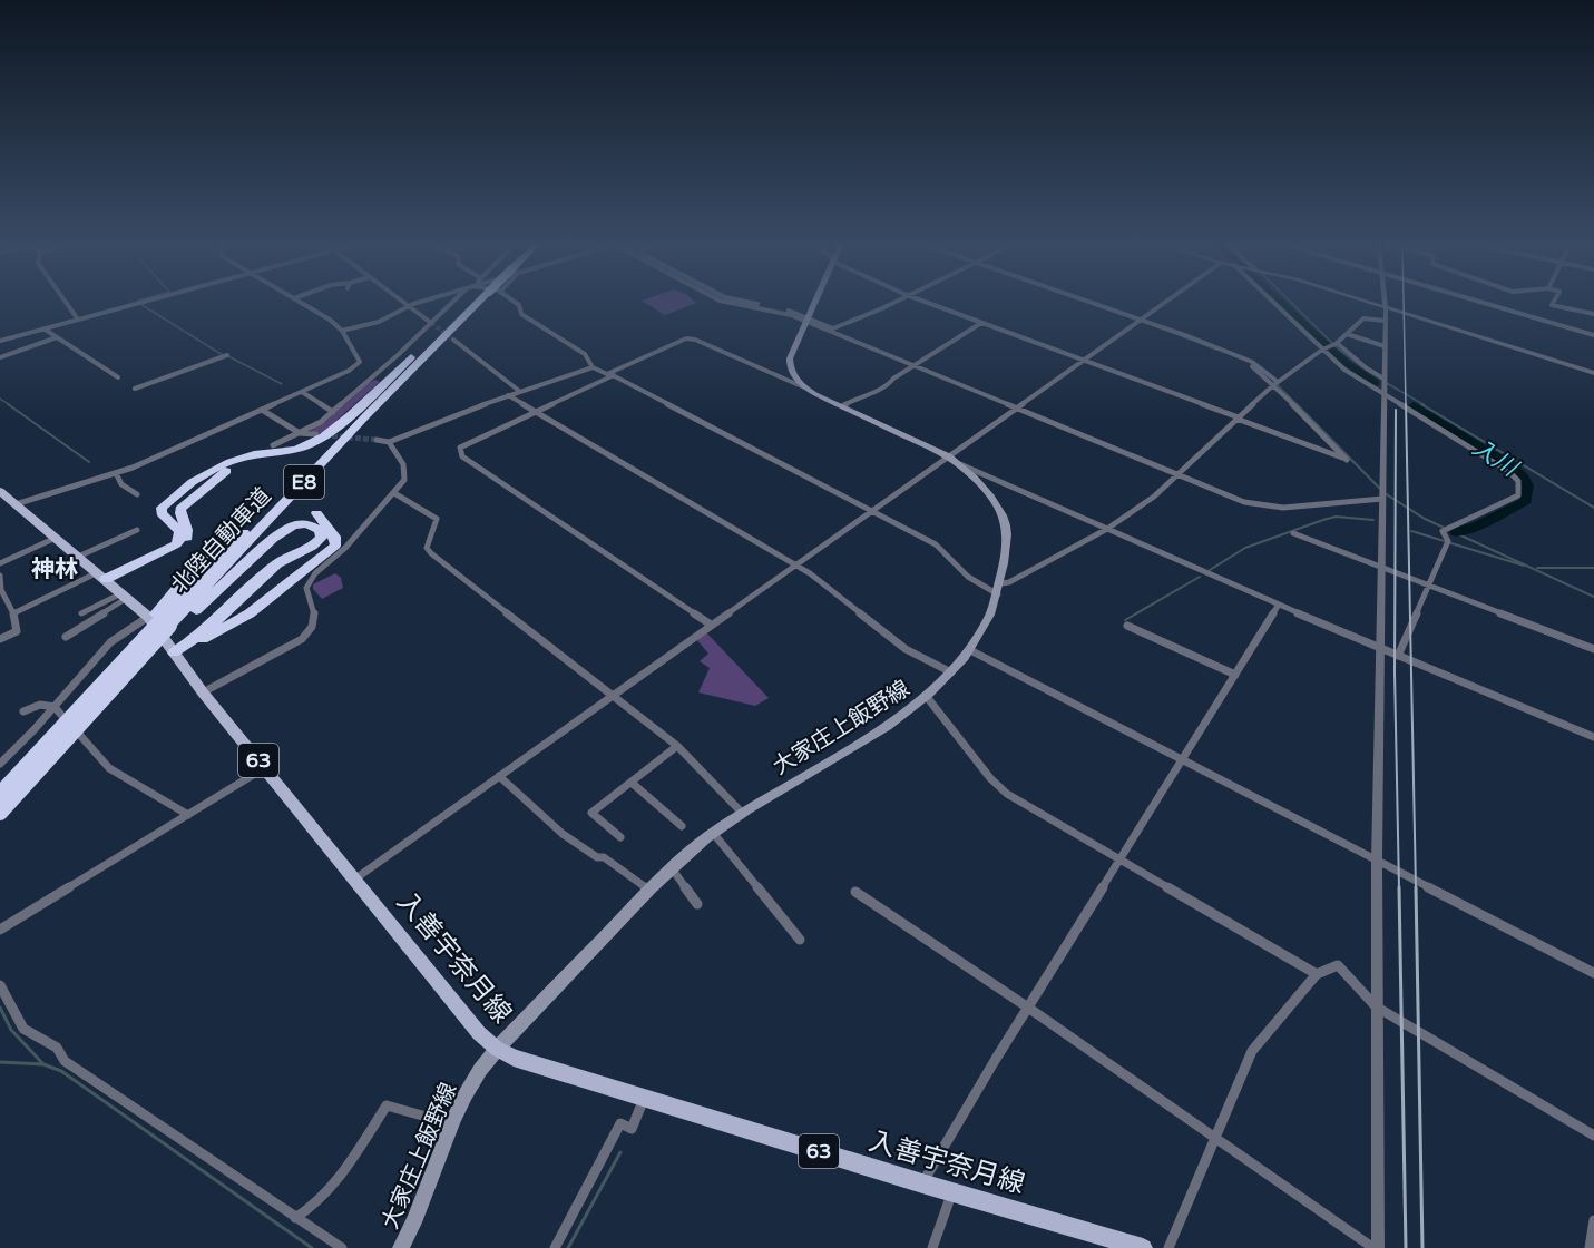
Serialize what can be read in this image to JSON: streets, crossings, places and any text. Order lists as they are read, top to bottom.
{
  "streets": {
    "highway": ["E8", "北陸自動車道"],
    "main road": ["大家庄上飯野線", "63", "入善宇奈月線"]
  },
  "crossings": [
    ["北陸自動車道", "入善宇奈月線"],
    ["大家庄上飯野線", "入善宇奈月線"]
  ],
  "districts": ["神林"],
  "water": ["入川"]
}
